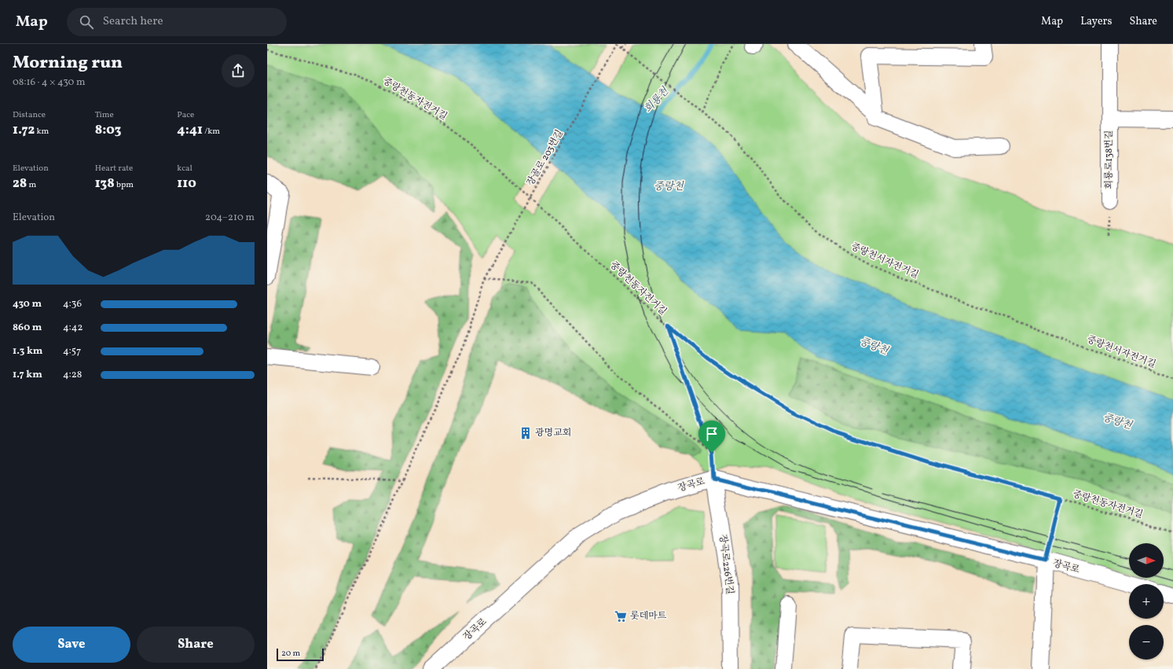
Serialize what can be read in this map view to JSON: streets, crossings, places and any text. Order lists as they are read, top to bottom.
{
  "streets": {
    "street": ["회룡로138번길", "장곡로", "장곡로226번길"],
    "path": ["중랑천동자전거길", "장골로 203번길", "중랑천서자전거길"]
  },
  "crossings": [
    ["장골로 203번길", "중랑천서자전거길"],
    ["장곡로", "장곡로226번길"]
  ],
  "water": ["회룡천", "중랑천"],
  "places": {
    "building": ["광명교회"],
    "supermarket": ["롯데마트"]
  },
  "scale_bar": "20 m",
  "north": "right",
  "page": {
    "header": "Map",
    "search": "Search here",
    "nav": ["Map", "Layers", "Share"],
    "heading": ["Morning run", "08:16 · 4 × 430 m"],
    "stats": [
      ["Distance", "1.72 km"],
      ["Time", "8:03"],
      ["Pace", "4:41 /km"],
      ["Elevation", "28 m"],
      ["Heart rate", "138 bpm"],
      ["kcal", "110"]
    ],
    "chart": ["Elevation", "204–210 m"],
    "list": [
      {
        "name": "430 m",
        "note": "4:36"
      },
      {
        "name": "860 m",
        "note": "4:42"
      },
      {
        "name": "1.3 km",
        "note": "4:57"
      },
      {
        "name": "1.7 km",
        "note": "4:28"
      }
    ],
    "map_buttons": ["+", "−"],
    "buttons": ["Save", "Share"],
    "scale": "20 m"
  }
}
